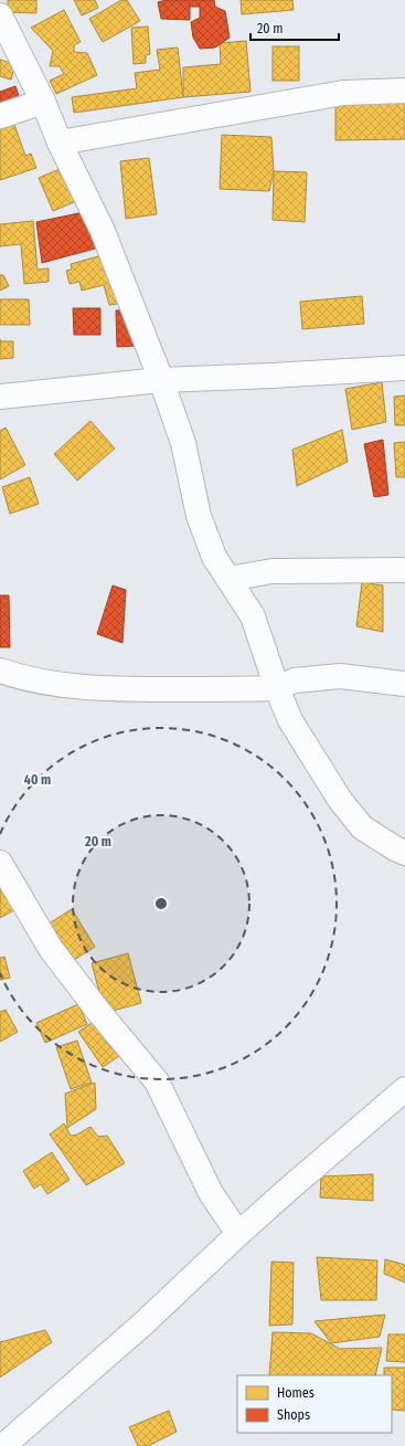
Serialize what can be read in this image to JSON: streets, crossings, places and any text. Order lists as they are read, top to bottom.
{
  "legend": ["Homes", "Shops"],
  "scale_bar": "20 m",
  "rings": ["40 m", "20 m"]
}
